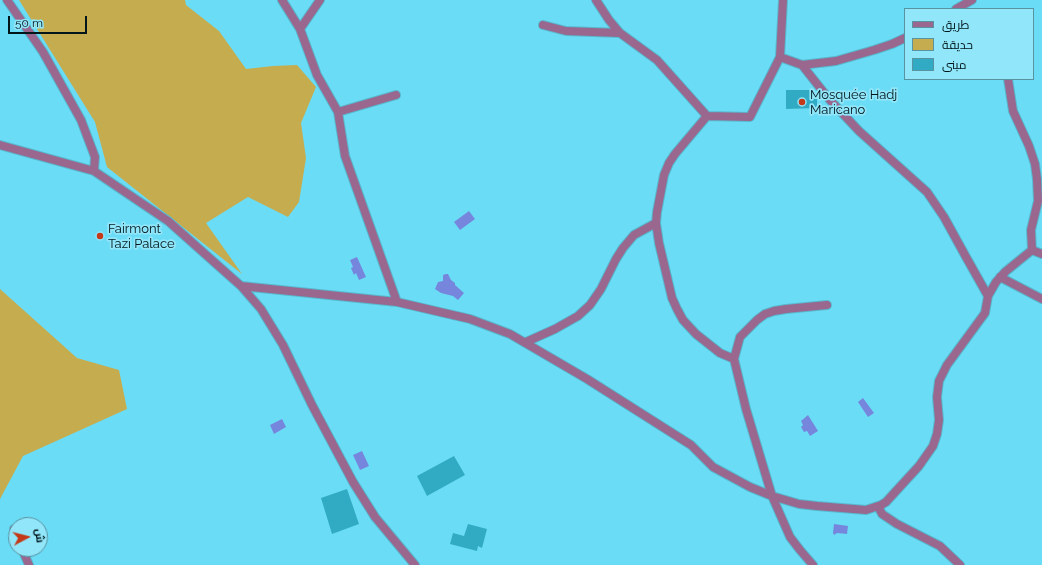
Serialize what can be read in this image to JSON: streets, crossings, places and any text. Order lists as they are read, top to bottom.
{
  "places": ["Mosquée Hadj Maricano", "Fairmont Tazi Palace"],
  "legend": ["طريق", "حديقة", "مبنى"],
  "scale_bar": "50 m",
  "north": "right"
}
